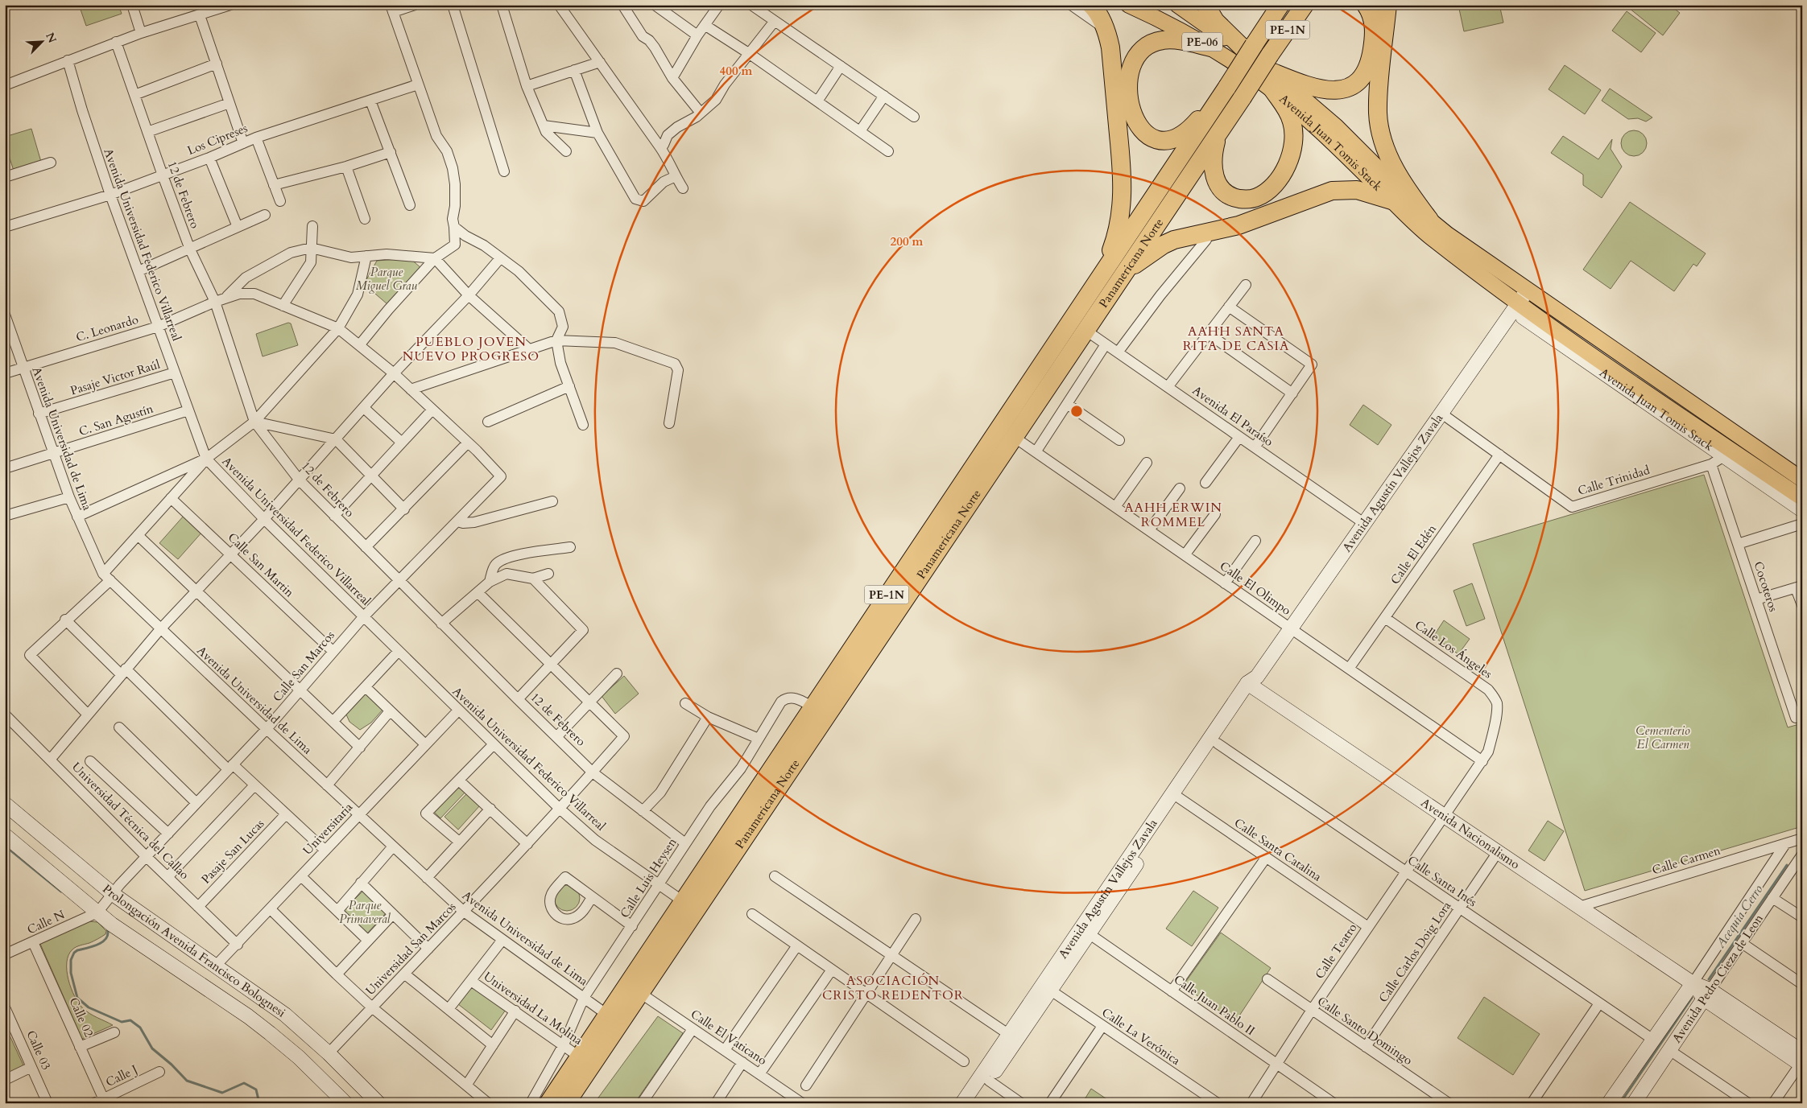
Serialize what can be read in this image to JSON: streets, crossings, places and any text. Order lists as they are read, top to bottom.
{
  "streets": {
    "highway": ["PE-1N", "Panamericana Norte"],
    "main road": ["PE-06", "Avenida Juan Tomis Stack"],
    "street": [
      "Los Cipreses",
      "12 de Febrero",
      "Avenida Universidad Federico Villarreal",
      "C. Leonardo",
      "Pasaje Victor Raúl",
      "Avenida El Paraíso",
      "C. San Agustín",
      "Avenida Universidad de Lima",
      "Calle Trinidad",
      "Avenida Agustín Vallejos Zavala",
      "Calle El Edén",
      "Calle San Martin",
      "Cocoteros",
      "Calle El Olimpo",
      "Calle Los Ángeles",
      "Calle San Marcos",
      "Universidad Técnica del Callao",
      "Universitaria",
      "Avenida Nacionalismo",
      "Calle Santa Catalina",
      "Pasaje San Lucas",
      "Calle Carmen",
      "Calle Luis Heysen",
      "Calle Santa Inés",
      "Calle N",
      "Universidad San Marcos",
      "Prolongación Avenida Francisco Bolognesi",
      "Calle Teatro",
      "Calle Carlos Doig Lora",
      "Avenida Pedro Cieza de Leon",
      "Calle Juan Pablo II",
      "Universidad La Molina",
      "Calle 02",
      "Calle Santo Domingo",
      "Calle La Verónica",
      "Calle El Vaticano",
      "Calle 03",
      "Calle J"
    ]
  },
  "crossings": [
    ["Los Cipreses", "12 de Febrero"],
    ["Los Cipreses", "Avenida Universidad Federico Villarreal"],
    ["Avenida Juan Tomis Stack", "Panamericana Norte"],
    ["Avenida Juan Tomis Stack", "Calle Trinidad"],
    ["Avenida Juan Tomis Stack", "Avenida Agustín Vallejos Zavala"],
    ["12 de Febrero", "C. Leonardo"],
    ["12 de Febrero", "Calle San Marcos"],
    ["12 de Febrero", "Calle Luis Heysen"],
    ["12 de Febrero", "Universidad San Marcos"],
    ["Avenida Universidad Federico Villarreal", "Panamericana Norte"],
    ["Avenida Universidad Federico Villarreal", "C. Leonardo"],
    ["Avenida Universidad Federico Villarreal", "Pasaje Victor Raúl"],
    ["Avenida Universidad Federico Villarreal", "C. San Agustín"],
    ["Avenida Universidad Federico Villarreal", "Calle San Marcos"],
    ["Avenida Universidad Federico Villarreal", "Universitaria"],
    ["Avenida Universidad Federico Villarreal", "Calle Luis Heysen"],
    ["Avenida Universidad Federico Villarreal", "Universidad San Marcos"],
    ["Panamericana Norte", "Avenida El Paraíso"],
    ["Panamericana Norte", "Avenida Universidad de Lima"],
    ["Panamericana Norte", "Calle El Olimpo"],
    ["Panamericana Norte", "Calle Luis Heysen"],
    ["Panamericana Norte", "Universidad La Molina"],
    ["Panamericana Norte", "Calle El Vaticano"],
    ["C. Leonardo", "Avenida Universidad de Lima"],
    ["Pasaje Victor Raúl", "Avenida Universidad de Lima"],
    ["Avenida El Paraíso", "Avenida Agustín Vallejos Zavala"],
    ["C. San Agustín", "Avenida Universidad de Lima"],
    ["Avenida Universidad de Lima", "Calle San Marcos"],
    ["Avenida Universidad de Lima", "Universitaria"],
    ["Avenida Universidad de Lima", "Calle Luis Heysen"],
    ["Avenida Universidad de Lima", "Universidad San Marcos"],
    ["Calle Trinidad", "Avenida Agustín Vallejos Zavala"],
    ["Calle Trinidad", "Calle El Edén"],
    ["Calle Trinidad", "Cocoteros"],
    ["Avenida Agustín Vallejos Zavala", "Calle El Olimpo"],
    ["Avenida Agustín Vallejos Zavala", "Avenida Nacionalismo"],
    ["Avenida Agustín Vallejos Zavala", "Calle Santa Catalina"],
    ["Avenida Agustín Vallejos Zavala", "Calle Santa Inés"],
    ["Avenida Agustín Vallejos Zavala", "Calle Juan Pablo II"],
    ["Avenida Agustín Vallejos Zavala", "Calle La Verónica"],
    ["Calle El Edén", "Calle El Olimpo"],
    ["Calle El Edén", "Calle Los Ángeles"],
    ["Calle San Martin", "Calle San Marcos"],
    ["Calle El Olimpo", "Calle Los Ángeles"],
    ["Calle Los Ángeles", "Avenida Nacionalismo"],
    ["Calle Los Ángeles", "Calle Teatro"],
    ["Calle San Marcos", "Universidad Técnica del Callao"],
    ["Calle San Marcos", "Calle N"],
    ["Calle San Marcos", "Prolongación Avenida Francisco Bolognesi"],
    ["Universidad Técnica del Callao", "Universitaria"],
    ["Universidad Técnica del Callao", "Pasaje San Lucas"],
    ["Universitaria", "Prolongación Avenida Francisco Bolognesi"],
    ["Avenida Nacionalismo", "Calle Carmen"],
    ["Avenida Nacionalismo", "Calle Teatro"],
    ["Avenida Nacionalismo", "Calle Carlos Doig Lora"],
    ["Avenida Nacionalismo", "Avenida Pedro Cieza de Leon"],
    ["Calle Santa Catalina", "Calle Teatro"],
    ["Calle Carmen", "Avenida Pedro Cieza de Leon"],
    ["Calle Luis Heysen", "Universidad La Molina"],
    ["Calle Santa Inés", "Calle Teatro"],
    ["Calle Santa Inés", "Calle Carlos Doig Lora"],
    ["Calle Santa Inés", "Avenida Pedro Cieza de Leon"],
    ["Calle N", "Prolongación Avenida Francisco Bolognesi"],
    ["Calle N", "Calle 02"],
    ["Universidad San Marcos", "Prolongación Avenida Francisco Bolognesi"],
    ["Calle Teatro", "Calle Juan Pablo II"],
    ["Calle Teatro", "Calle Santo Domingo"],
    ["Calle Carlos Doig Lora", "Calle Santo Domingo"],
    ["Calle 02", "Calle J"]
  ],
  "districts": [
    "AAHH SANTA RITA DE CASIA",
    "PUEBLO JOVEN NUEVO PROGRESO",
    "AAHH ERWIN ROMMEL",
    "ASOCIACIÓN CRISTO REDENTOR"
  ],
  "water": ["Acequia Cerro"],
  "parks": ["Parque Miguel Grau", "Cementerio El Carmen", "Parque Primaveral"],
  "north": "top right",
  "rings": ["400 m", "200 m"]
}
